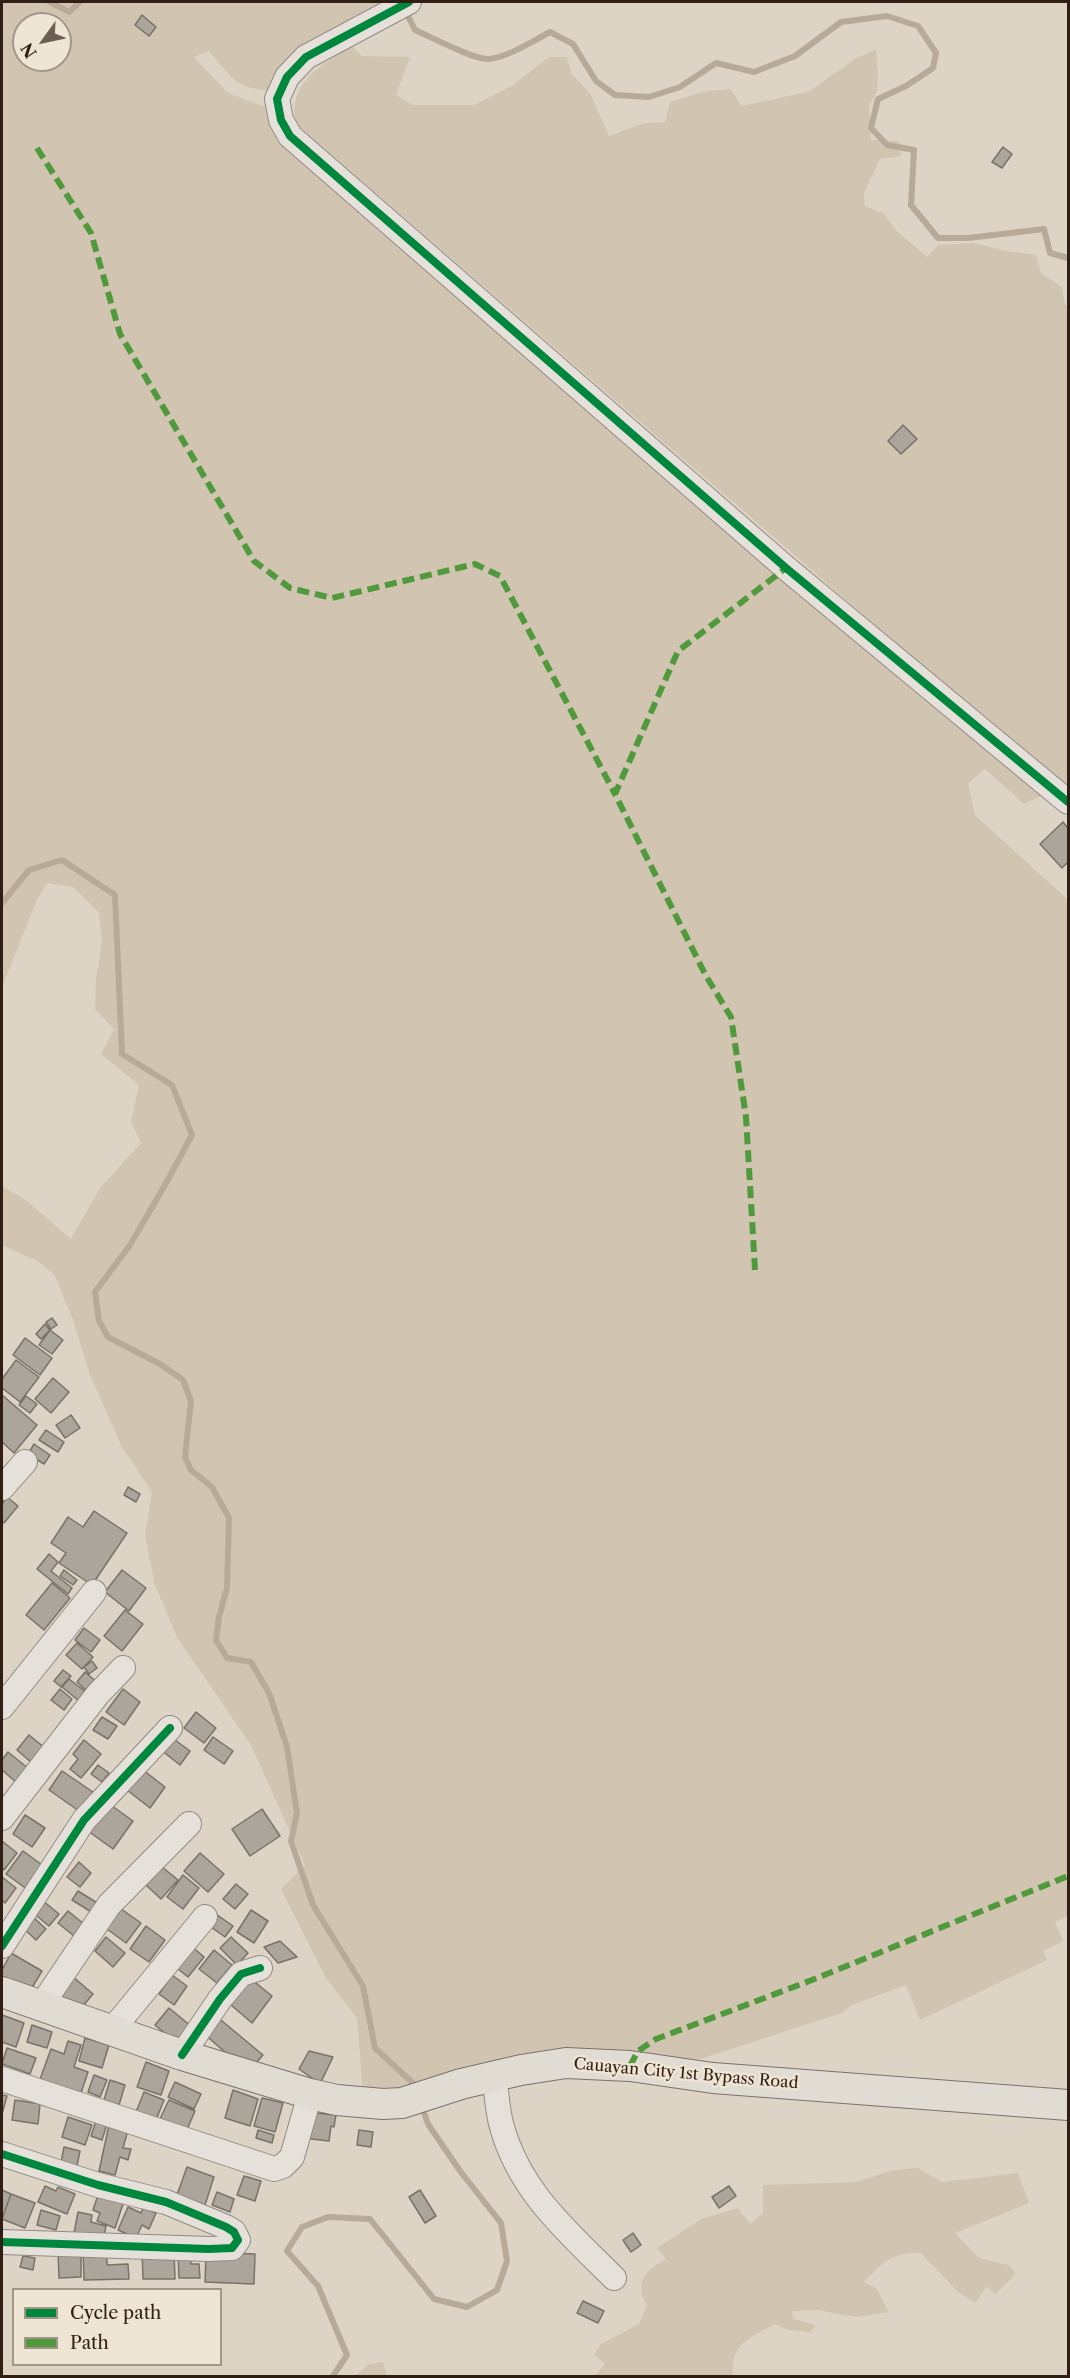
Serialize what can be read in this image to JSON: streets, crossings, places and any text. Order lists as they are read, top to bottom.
{
  "streets": {
    "main road": ["Cauayan City 1st Bypass Road"]
  },
  "legend": ["Cycle path", "Path"],
  "north": "bottom left"
}
